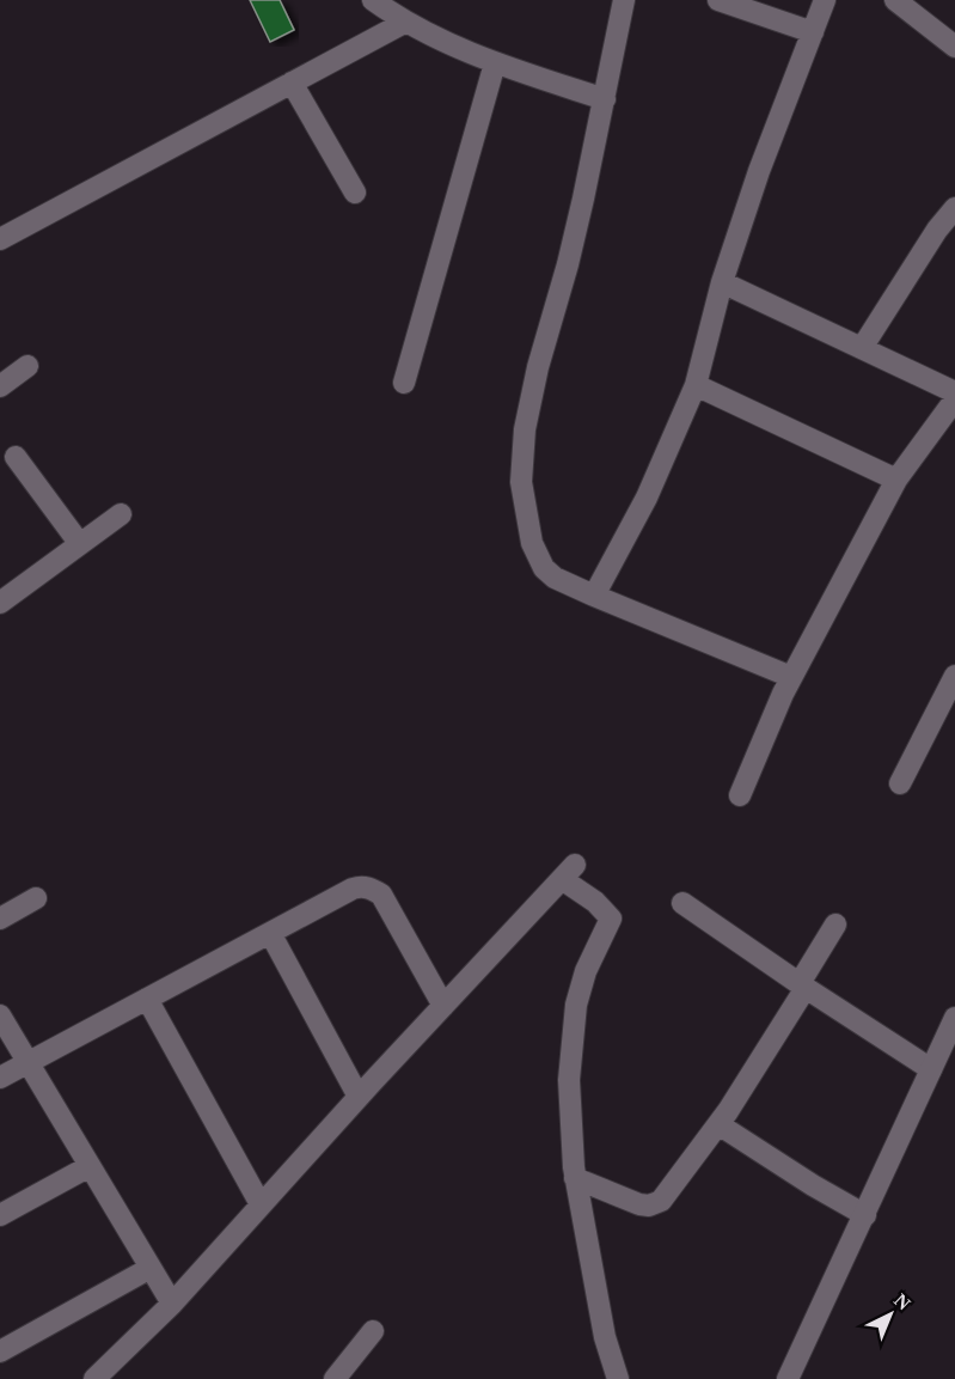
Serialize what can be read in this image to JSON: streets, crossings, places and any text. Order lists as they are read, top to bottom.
{
  "north": "top right"
}
